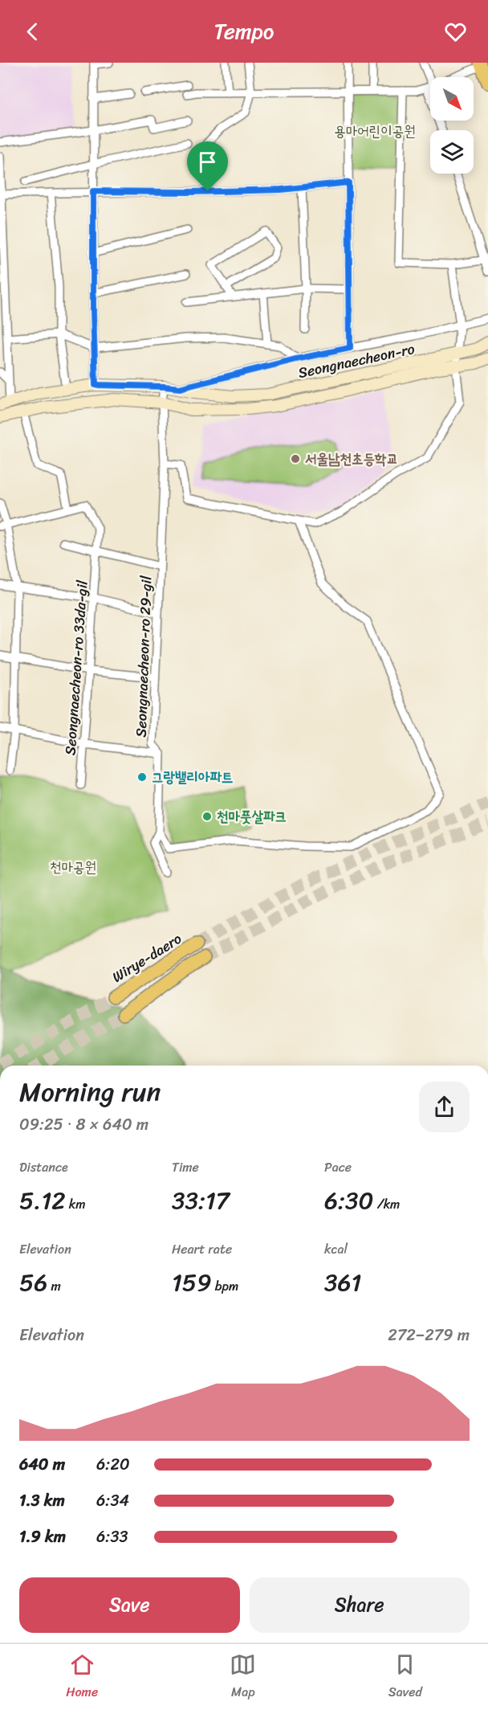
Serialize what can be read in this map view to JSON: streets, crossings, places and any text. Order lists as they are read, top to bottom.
{
  "streets": {
    "main road": ["Wirye-daero"],
    "street": ["Seongnaecheon-ro", "Seongnaecheon-ro 29-gil", "Seongnaecheon-ro 33da-gil"]
  },
  "crossings": [
    ["Seongnaecheon-ro", "Seongnaecheon-ro 29-gil"],
    ["Seongnaecheon-ro 29-gil", "Seongnaecheon-ro 33da-gil"]
  ],
  "parks": ["용마어린이공원", "천마공원"],
  "places": ["서울남천초등학교", "그랑밸리아파트", "천마풋살파크"],
  "north": "bottom right",
  "page": {
    "header": "Tempo",
    "heading": ["Morning run", "09:25 · 8 × 640 m"],
    "stats": [
      ["Distance", "5.12 km"],
      ["Time", "33:17"],
      ["Pace", "6:30 /km"],
      ["Elevation", "56 m"],
      ["Heart rate", "159 bpm"],
      ["kcal", "361"]
    ],
    "chart": ["Elevation", "272–279 m"],
    "list": [
      {
        "name": "640 m",
        "note": "6:20"
      },
      {
        "name": "1.3 km",
        "note": "6:34"
      },
      {
        "name": "1.9 km",
        "note": "6:33"
      }
    ],
    "buttons": ["Save", "Share"],
    "tabs": ["Home", "Map", "Saved"]
  }
}
